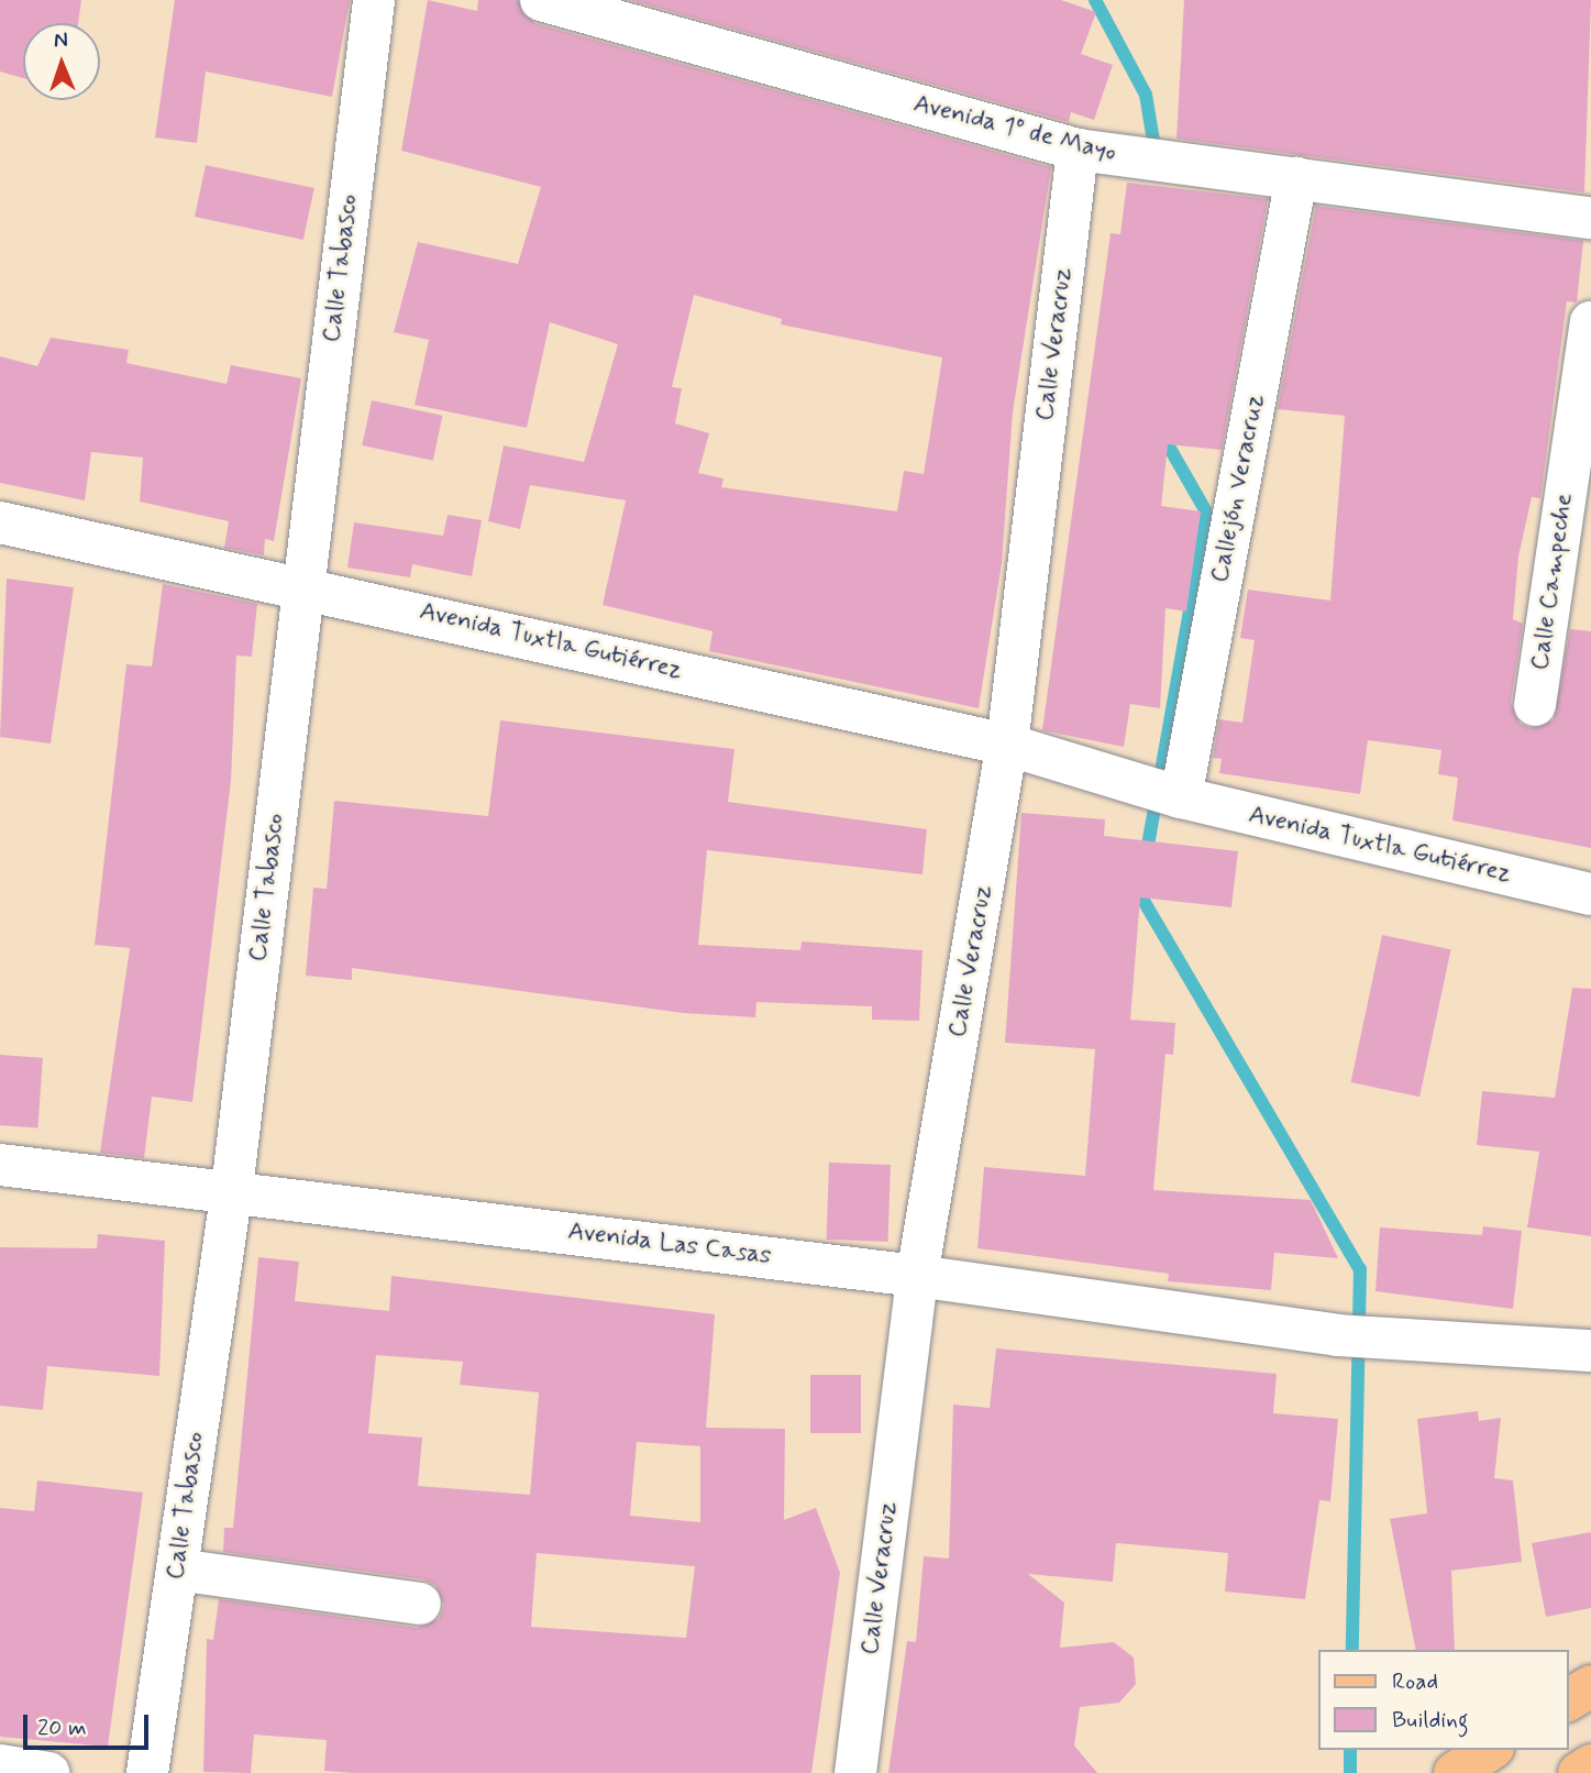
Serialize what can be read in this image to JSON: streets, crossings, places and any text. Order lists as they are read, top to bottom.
{
  "streets": {
    "street": [
      "Avenida 1º de Mayo",
      "Calle Tabasco",
      "Calle Veracruz",
      "Callejón Veracruz",
      "Calle Campeche",
      "Avenida Tuxtla Gutiérrez",
      "Avenida Las Casas"
    ]
  },
  "crossings": [
    ["Avenida 1º de Mayo", "Calle Veracruz"],
    ["Avenida 1º de Mayo", "Callejón Veracruz"],
    ["Calle Tabasco", "Avenida Tuxtla Gutiérrez"],
    ["Calle Tabasco", "Avenida Las Casas"],
    ["Calle Veracruz", "Avenida Tuxtla Gutiérrez"],
    ["Calle Veracruz", "Avenida Las Casas"],
    ["Callejón Veracruz", "Avenida Tuxtla Gutiérrez"]
  ],
  "legend": ["Road", "Building"],
  "scale_bar": "20 m",
  "north": "top"
}
